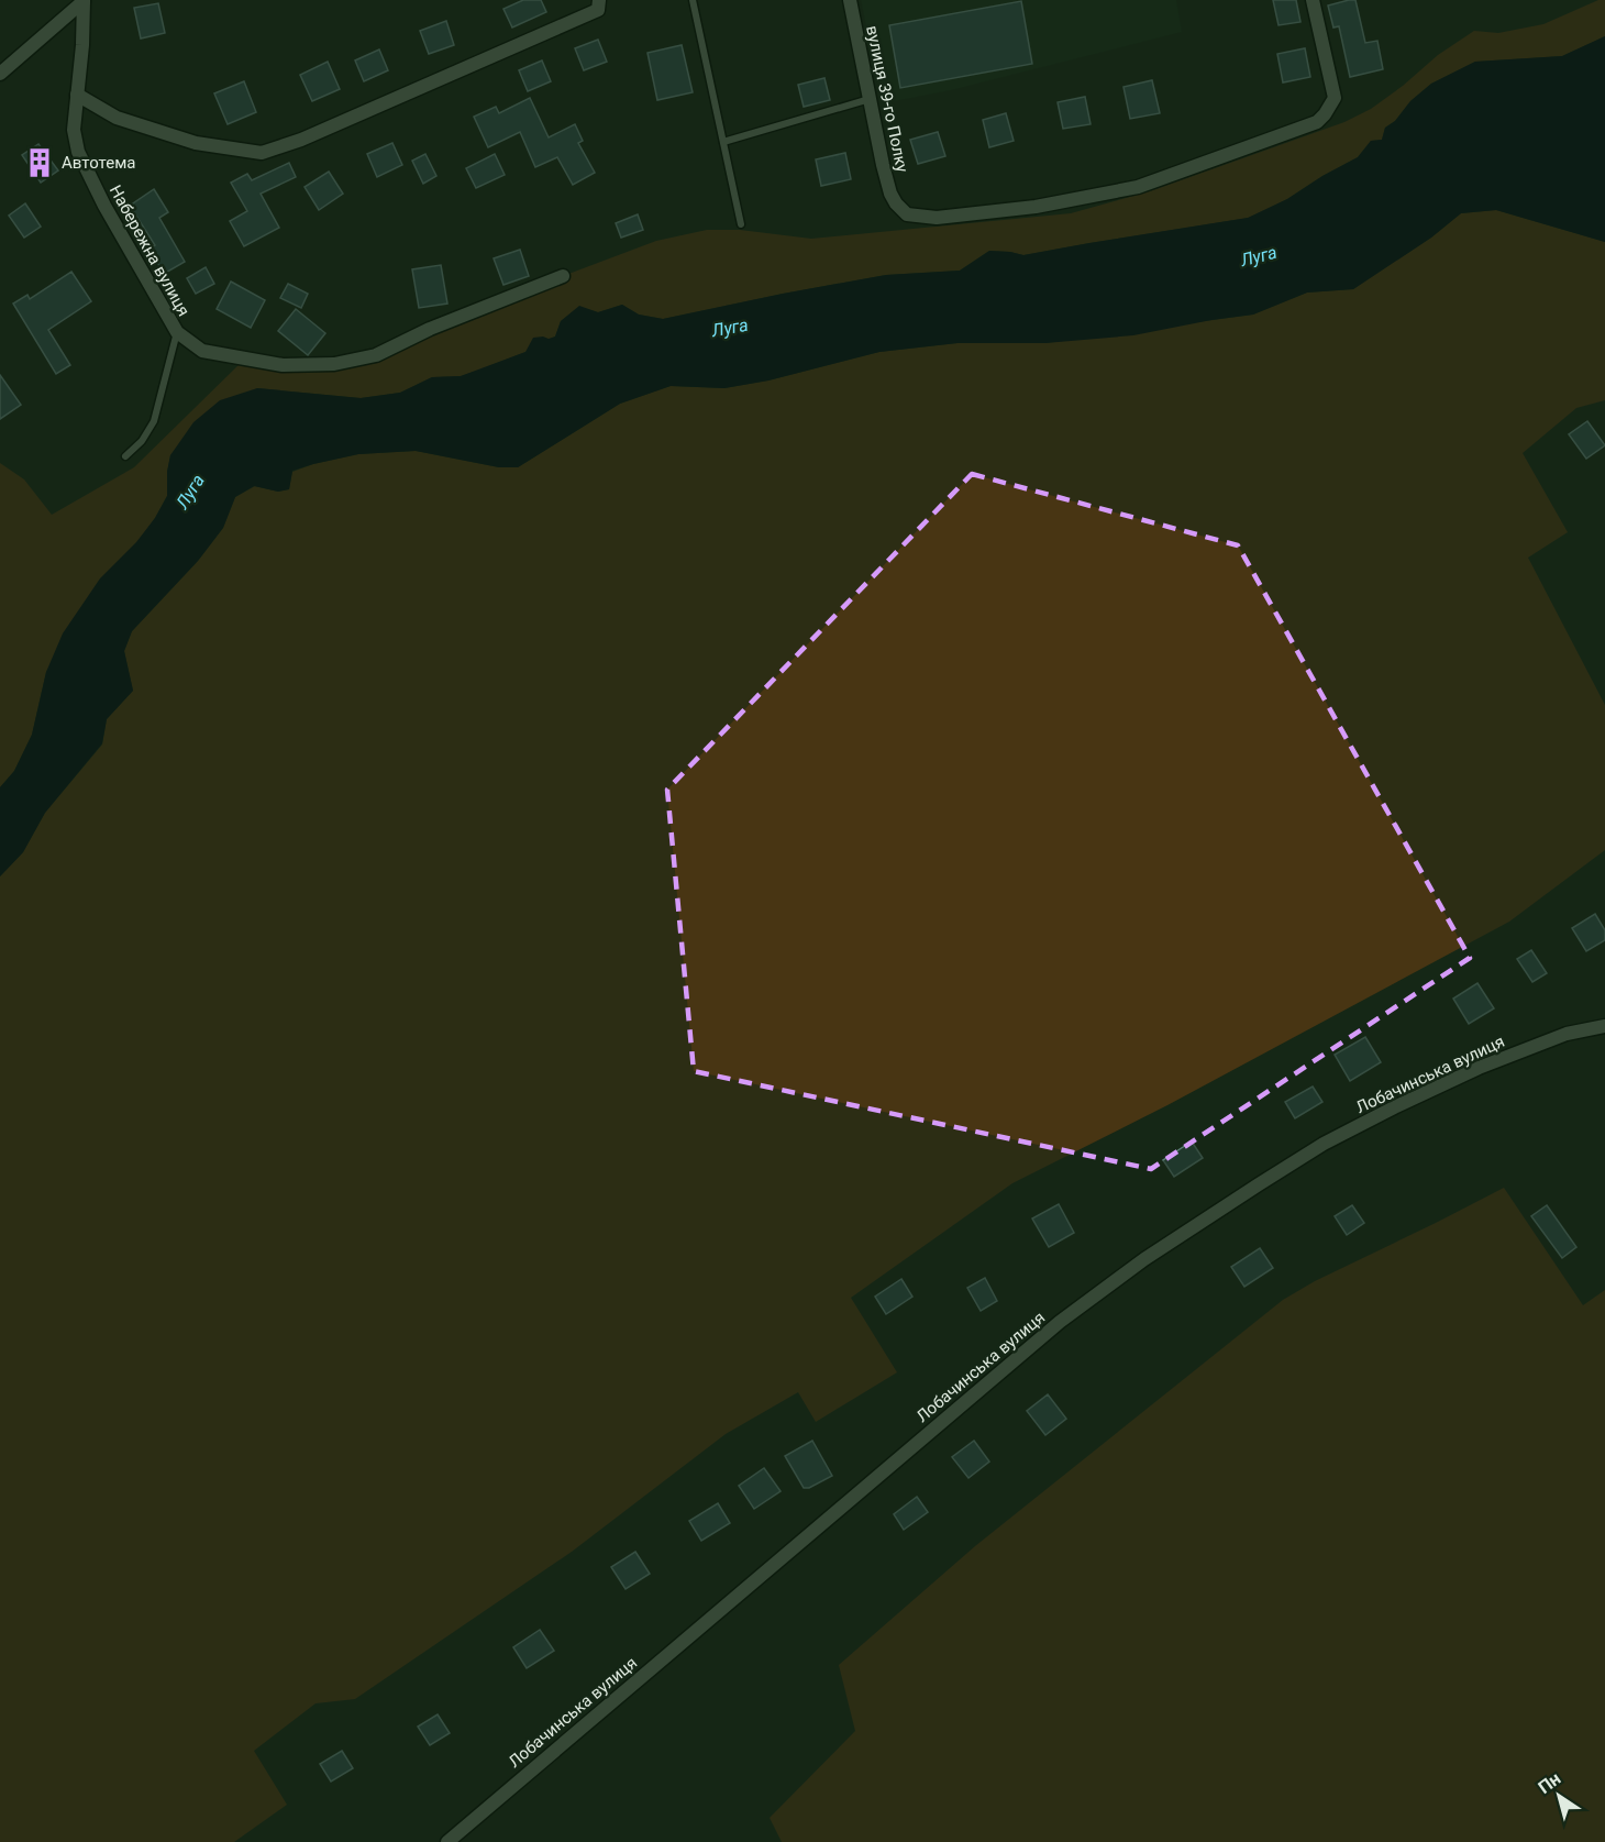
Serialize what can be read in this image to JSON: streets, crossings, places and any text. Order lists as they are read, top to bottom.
{
  "streets": {
    "street": ["вулиця 39-го Полку", "Набережна вулиця", "Лобачинська вулиця"]
  },
  "water": ["Луга"],
  "places": {
    "building": ["Автотема"]
  },
  "north": "top left"
}
